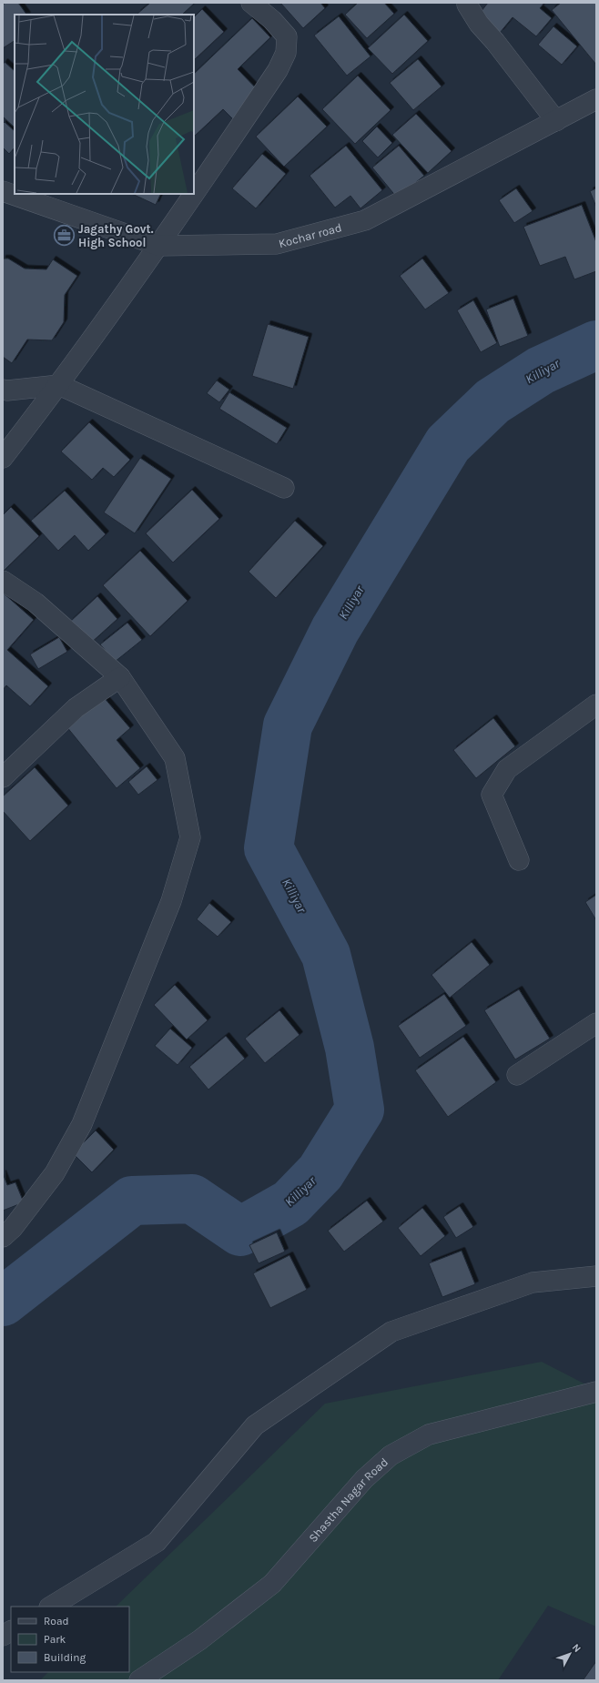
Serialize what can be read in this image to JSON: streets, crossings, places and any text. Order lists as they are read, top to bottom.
{
  "streets": {
    "street": ["Kochar road", "Shastha Nagar Road"]
  },
  "water": ["Killiyar"],
  "places": {
    "office": ["Jagathy Govt. High School"]
  },
  "legend": ["Road", "Park", "Building"],
  "north": "top right"
}
